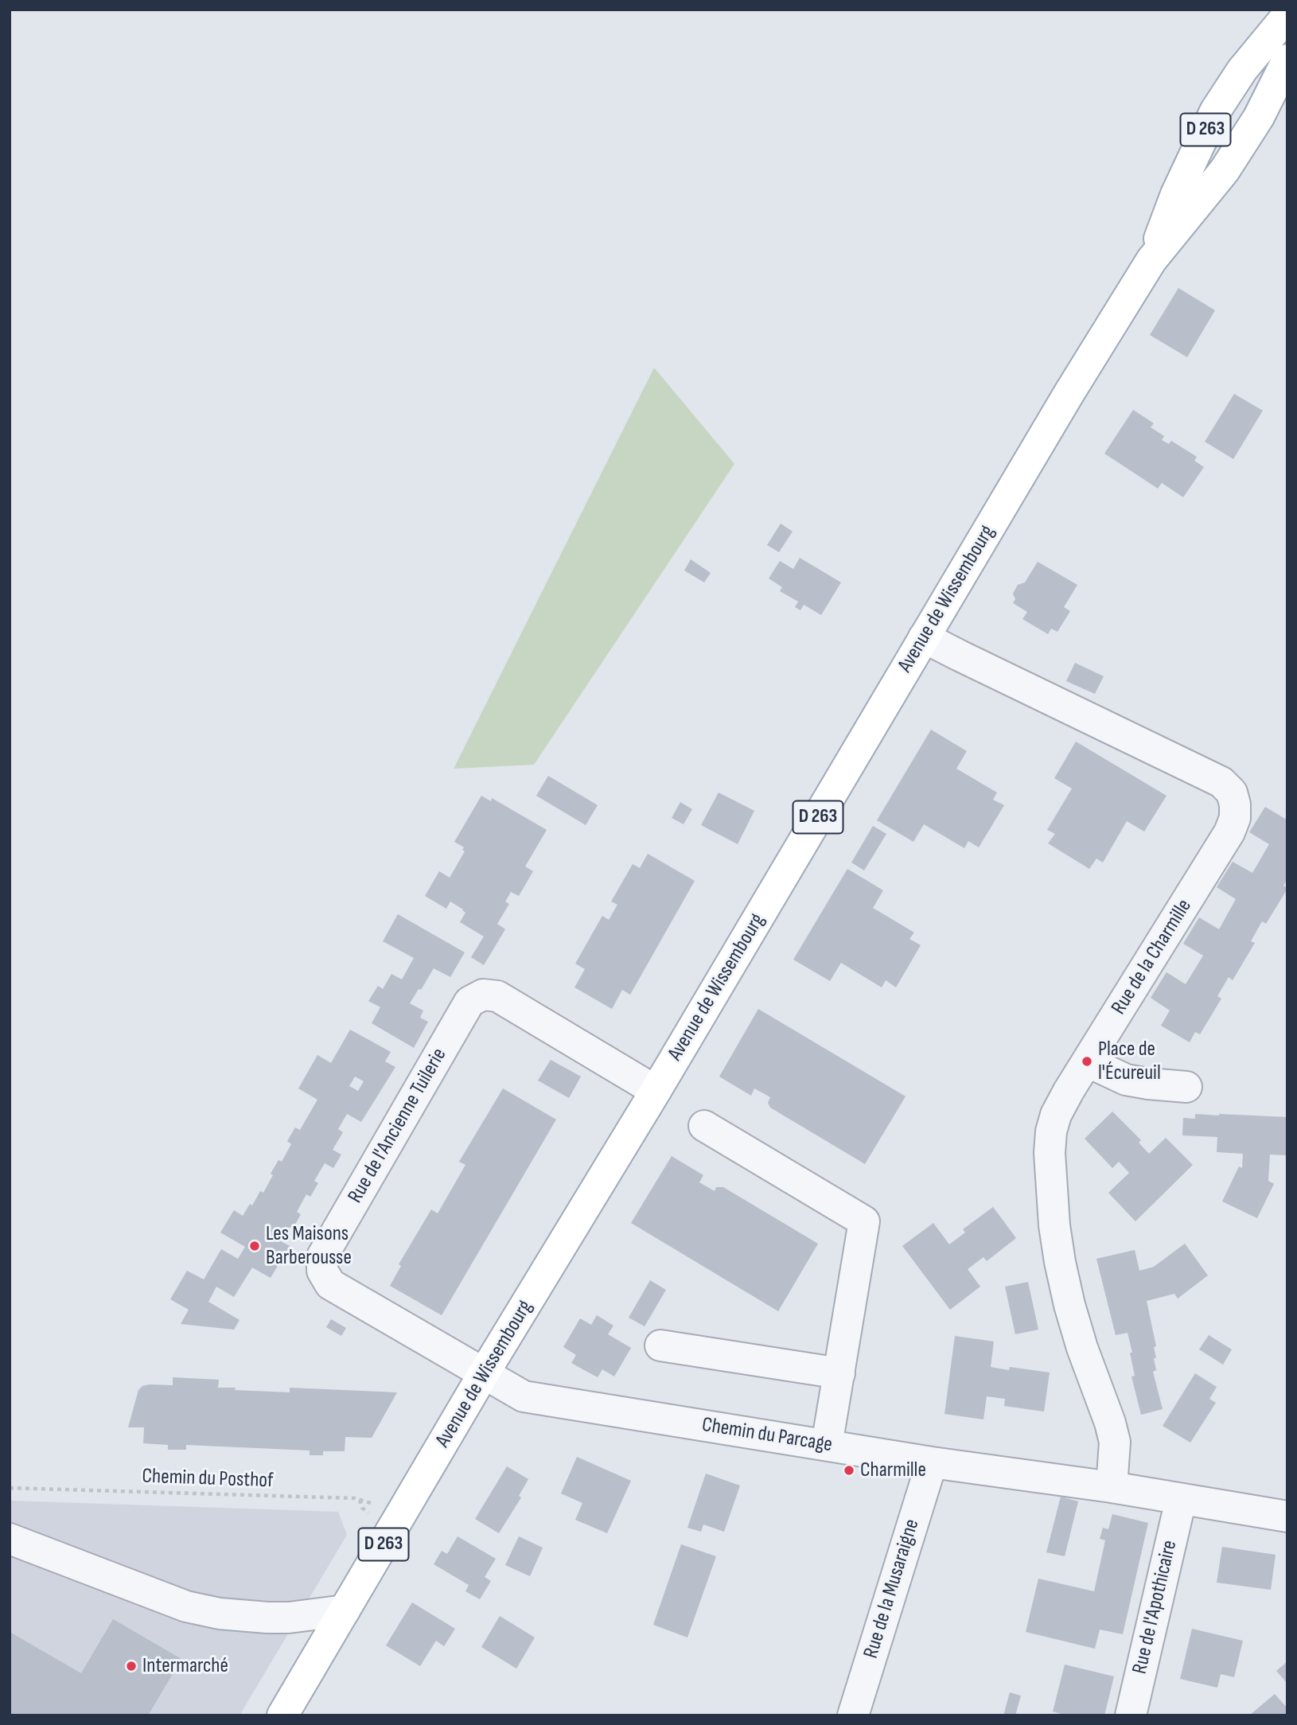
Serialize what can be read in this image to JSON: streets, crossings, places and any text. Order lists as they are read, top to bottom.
{
  "streets": {
    "main road": ["D 263", "Avenue de Wissembourg"],
    "street": [
      "Rue de la Charmille",
      "Rue de l'Ancienne Tuilerie",
      "Chemin du Parcage",
      "Rue de la Musaraigne",
      "Rue de l'Apothicaire"
    ],
    "path": ["Chemin du Posthof"]
  },
  "crossings": [
    ["D 263", "Avenue de Wissembourg"],
    ["Avenue de Wissembourg", "Rue de la Charmille"],
    ["Avenue de Wissembourg", "Rue de l'Ancienne Tuilerie"],
    ["Avenue de Wissembourg", "Chemin du Parcage"],
    ["Avenue de Wissembourg", "Chemin du Posthof"],
    ["Rue de la Charmille", "Chemin du Parcage"],
    ["Rue de l'Ancienne Tuilerie", "Chemin du Parcage"],
    ["Chemin du Parcage", "Rue de la Musaraigne"],
    ["Chemin du Parcage", "Rue de l'Apothicaire"]
  ],
  "places": [
    "Place de l'Écureuil",
    "Les Maisons Barberousse",
    "Charmille",
    "Intermarché"
  ]
}
